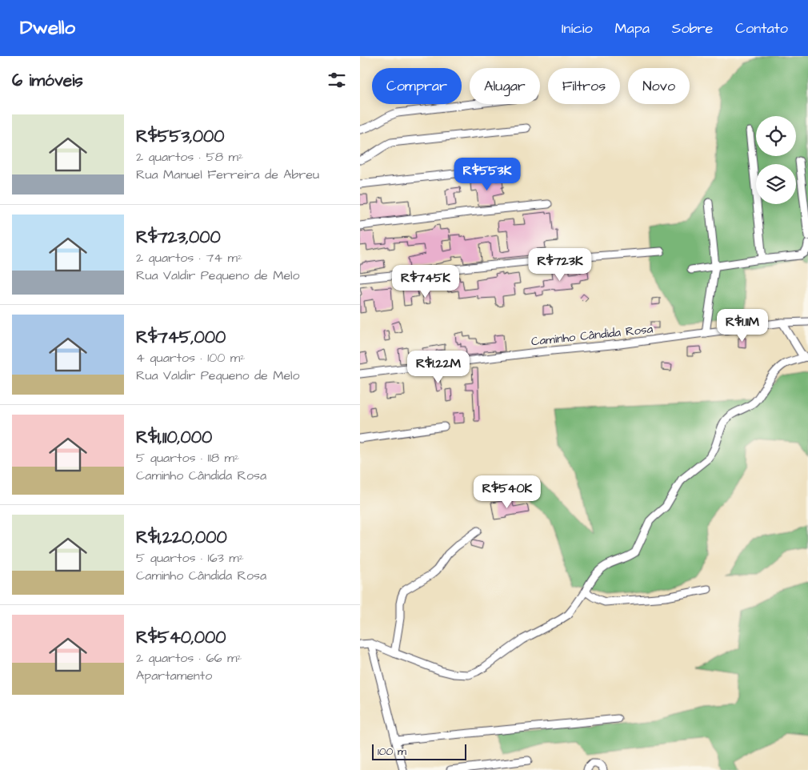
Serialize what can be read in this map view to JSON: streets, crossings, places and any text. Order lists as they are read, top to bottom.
{
  "streets": {
    "street": ["Caminho Cândida Rosa"]
  },
  "scale_bar": "100 m",
  "page": {
    "header": "Dwello",
    "nav": [
      "Início",
      "Mapa",
      "Sobre",
      "Contato"
    ],
    "heading": "6 imóveis",
    "chip": [
      "Comprar",
      "Alugar",
      "Filtros",
      "Novo"
    ],
    "list": [
      {
        "name": "R$553,000",
        "note": "2 quartos · 58 m² · Rua Manuel Ferreira de Abreu"
      },
      {
        "name": "R$723,000",
        "note": "2 quartos · 74 m² · Rua Valdir Pequeno de Melo"
      },
      {
        "name": "R$745,000",
        "note": "4 quartos · 100 m² · Rua Valdir Pequeno de Melo"
      },
      {
        "name": "R$1,110,000",
        "note": "5 quartos · 118 m² · Caminho Cândida Rosa"
      },
      {
        "name": "R$1,220,000",
        "note": "5 quartos · 163 m² · Caminho Cândida Rosa"
      },
      {
        "name": "R$540,000",
        "note": "2 quartos · 66 m² · Apartamento"
      }
    ],
    "price": [
      "R$553K",
      "R$723K",
      "R$745K",
      "R$1.11M",
      "R$1.22M",
      "R$540K"
    ],
    "scale": "100 m"
  }
}
